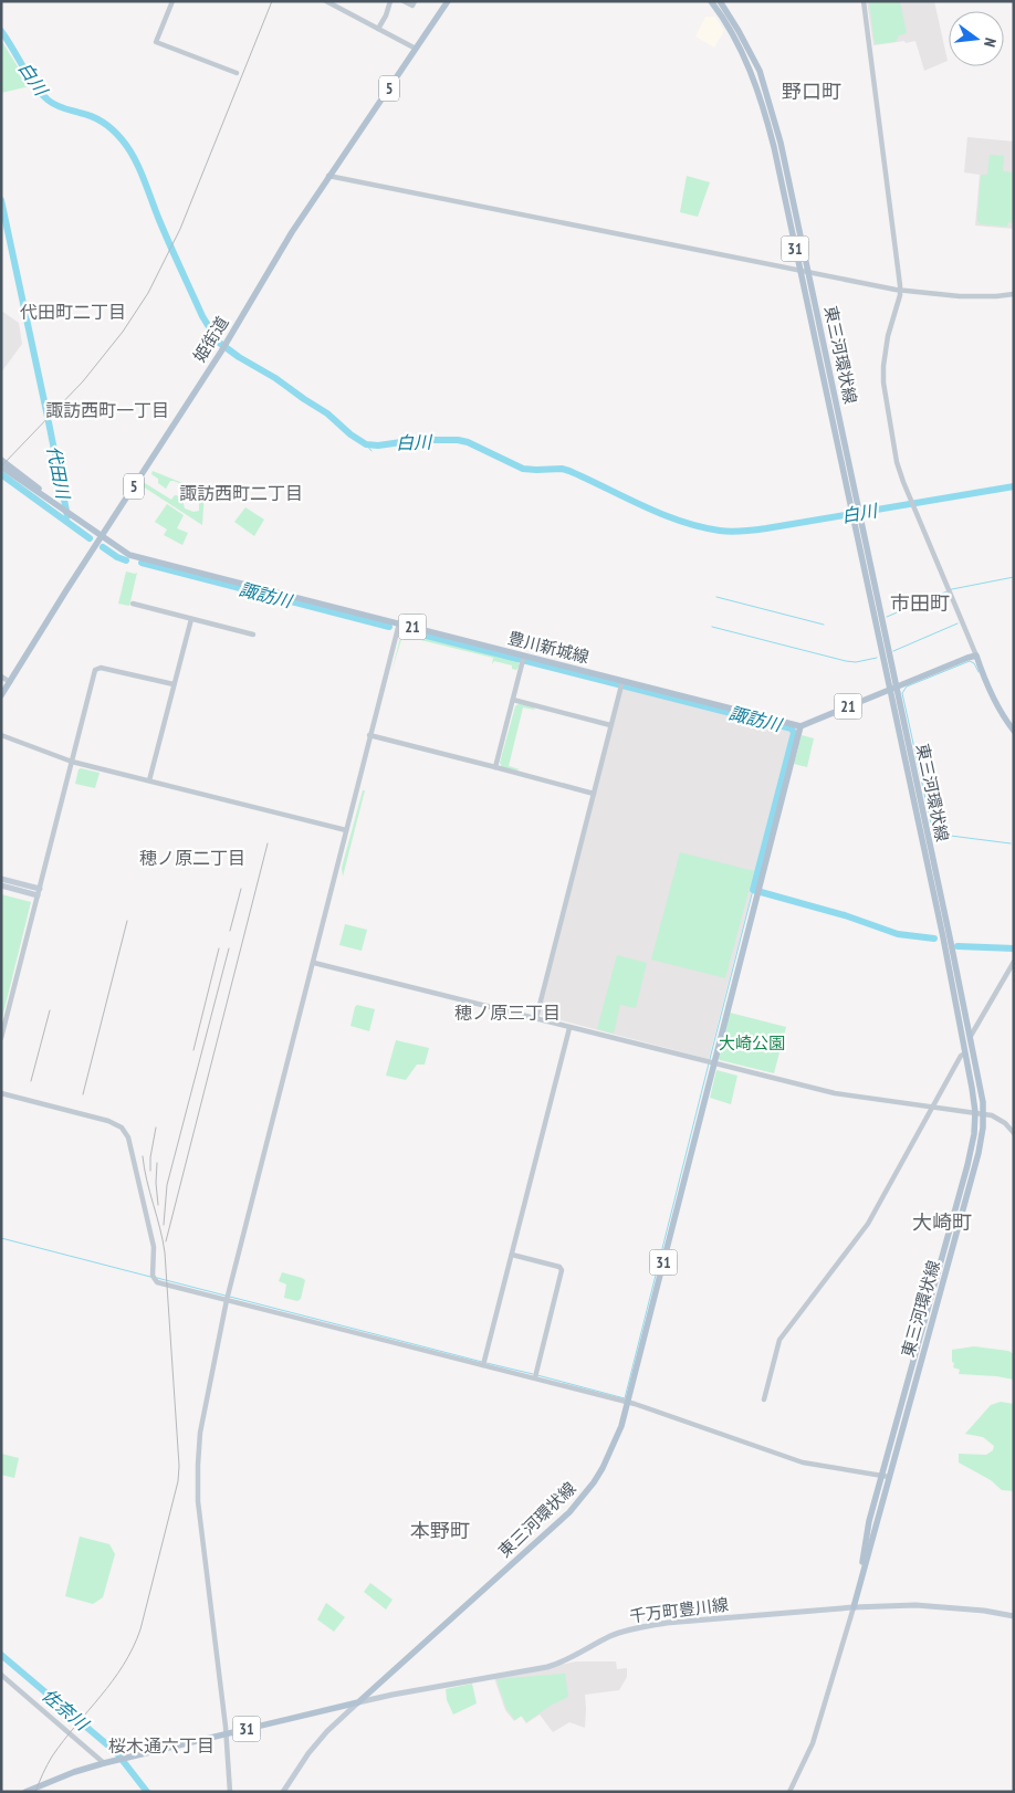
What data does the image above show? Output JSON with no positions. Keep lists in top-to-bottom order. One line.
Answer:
{"streets":{"main road":["5","31","姫街道","東三河環状線","21","豊川新城線","千万町豊川線"]},"crossings":[["31","東三河環状線"],["31","千万町豊川線"],["姫街道","豊川新城線"],["東三河環状線","21"],["東三河環状線","豊川新城線"],["東三河環状線","千万町豊川線"],["21","豊川新城線"]],"districts":["野口町","代田町二丁目","諏訪西町一丁目","諏訪西町二丁目","市田町","穂ノ原二丁目","穂ノ原三丁目","大崎町","本野町","桜木通六丁目"],"water":["白川","代田川","諏訪川","佐奈川"],"parks":["大崎公園"],"north":"right"}
